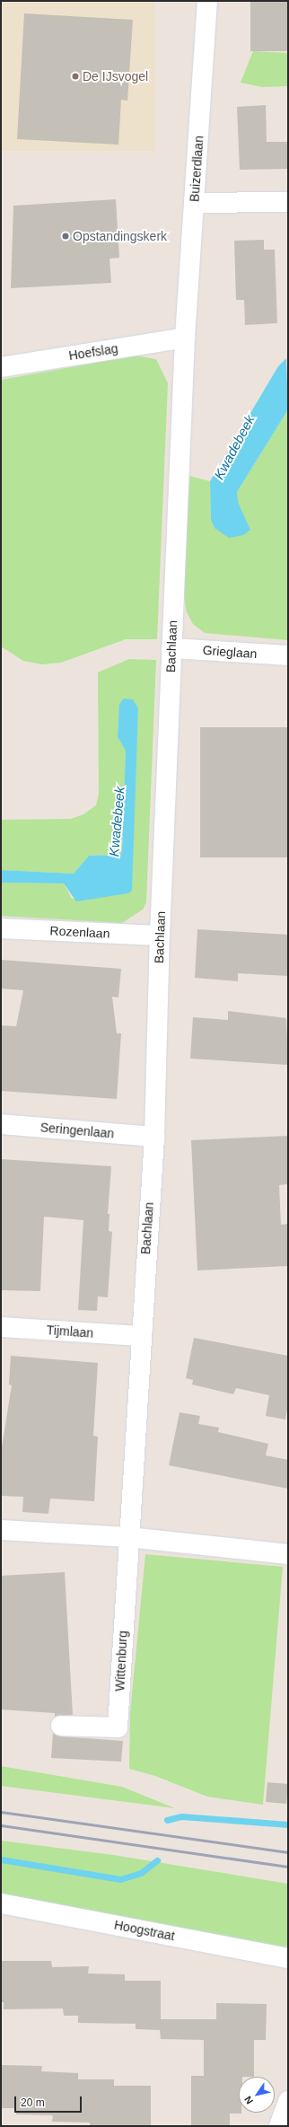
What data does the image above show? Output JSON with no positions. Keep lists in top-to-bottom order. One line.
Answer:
{"streets":{"street":["Buizerdlaan","Hoefslag","Bachlaan","Grieglaan","Rozenlaan","Seringenlaan","Tijmlaan","Wittenburg","Hoogstraat"]},"crossings":[["Buizerdlaan","Hoefslag"],["Buizerdlaan","Bachlaan"],["Hoefslag","Bachlaan"],["Bachlaan","Grieglaan"],["Bachlaan","Rozenlaan"],["Bachlaan","Seringenlaan"],["Bachlaan","Tijmlaan"],["Bachlaan","Wittenburg"]],"water":["Kwadebeek"],"places":["De IJsvogel","Opstandingskerk"],"scale_bar":"20 m","north":"bottom left"}
